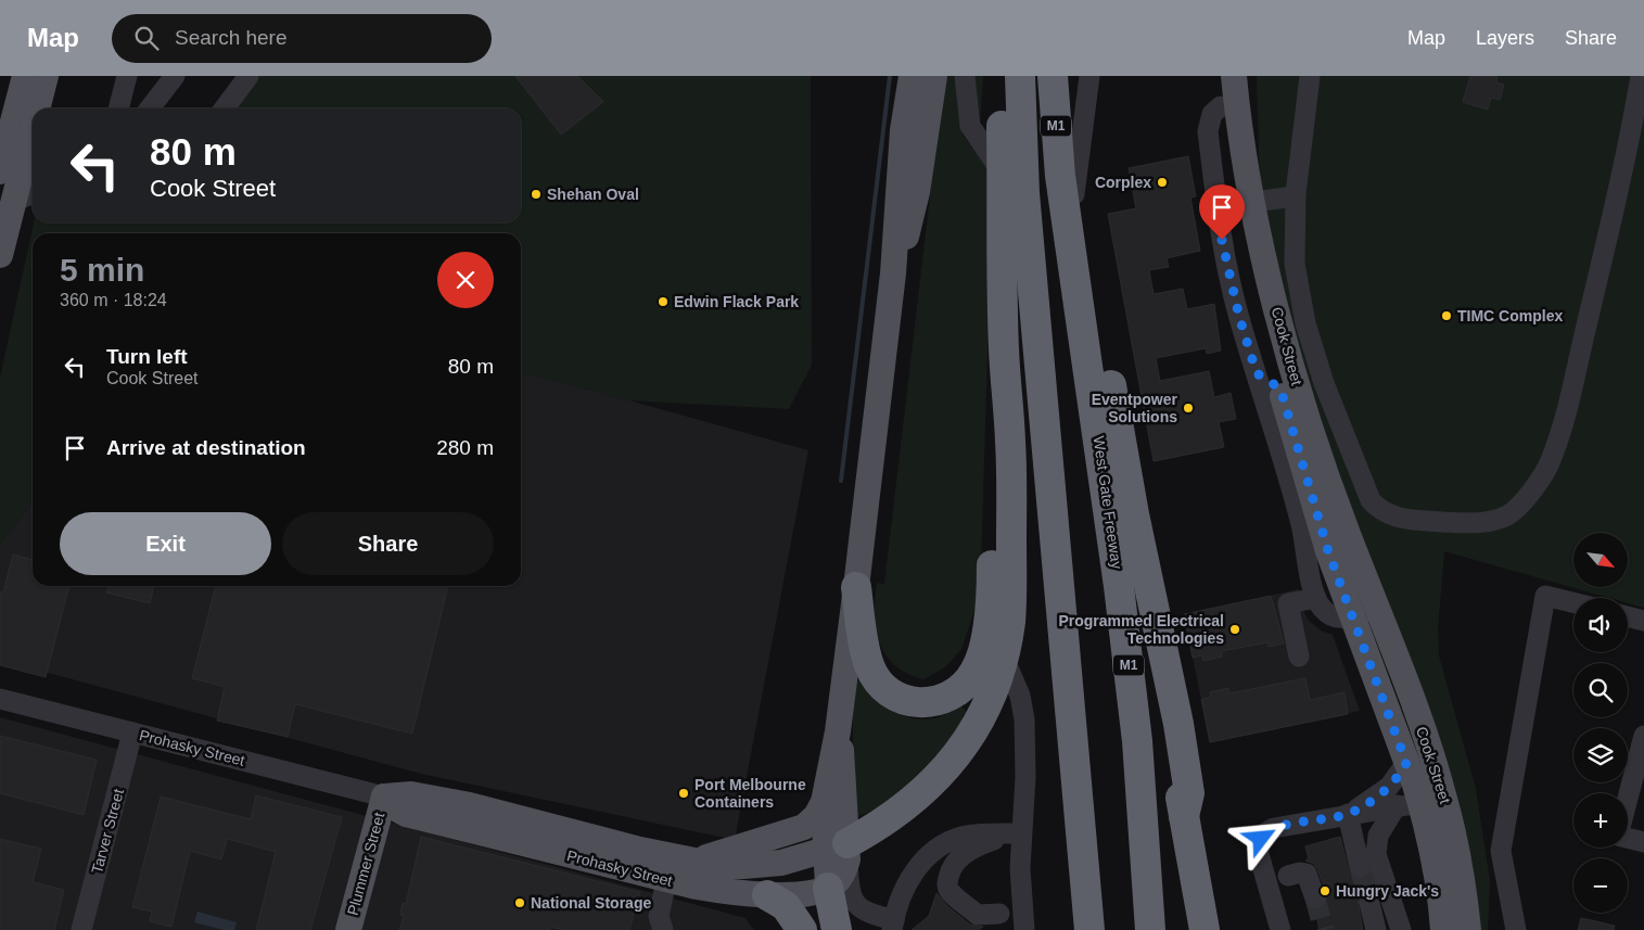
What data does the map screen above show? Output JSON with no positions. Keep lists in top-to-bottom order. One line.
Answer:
{"streets":{"highway":["M1","West Gate Freeway"],"main road":["Cook Street","Prohasky Street","Plummer Street"],"street":["Tarver Street"]},"crossings":[["Prohasky Street","Tarver Street"],["Prohasky Street","Plummer Street"]],"places":["Corplex","Shehan Oval","Edwin Flack Park","TIMC Complex","Eventpower Solutions","Programmed Electrical Technologies","Port Melbourne Containers","Hungry Jack's","National Storage"],"north":"bottom right","page":{"header":"Map","search":"Search here","nav":["Map","Layers","Share"],"turn":["80 m","Cook Street"],"heading":["5 min","360 m · 18:24"],"list":[{"name":"Turn left","note":"Cook Street","value":"80 m"},{"name":"Arrive at destination","value":"280 m"}],"buttons":["Exit","Share"],"map_buttons":["+","−"]}}
